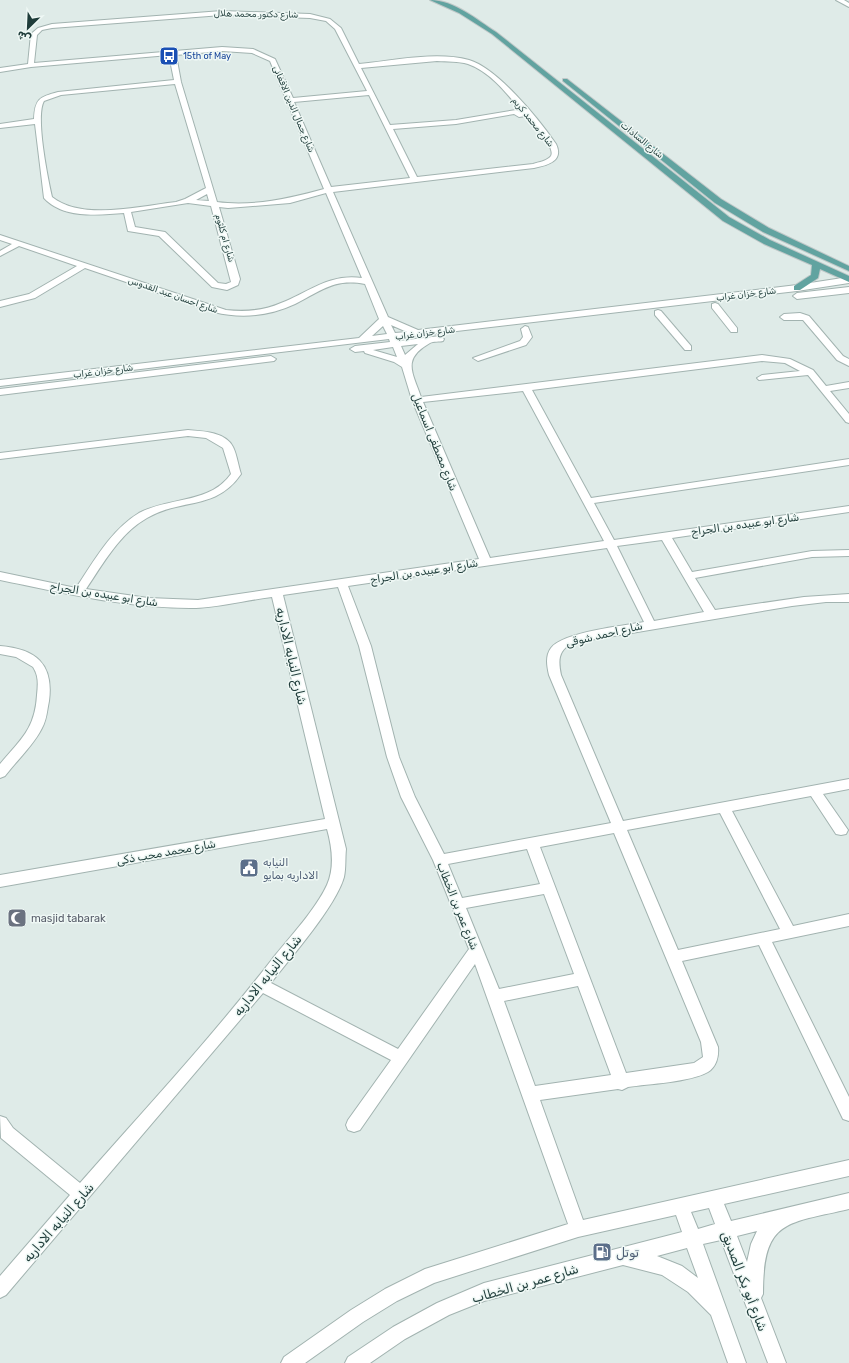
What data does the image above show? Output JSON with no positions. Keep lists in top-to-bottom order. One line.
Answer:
{"streets":{"main road":["شارع السادات"],"street":["شارع دكتور محمد هلال","شارع جمال الدين الافغانى","شارع محمد كريم","شارع ام كلثوم","شارع خزان غراب","شارع احسان عبد القدوس","شارع مصطفى اسماعيل","شارع ابو عبيده بن الجراح","شارع احمد شوقى","شارع النيابه الاداريه","شارع محمد محب ذكى","شارع عمر بن الخطاب","شارع أبو بكر الصديق"]},"crossings":[["شارع دكتور محمد هلال","شارع جمال الدين الافغانى"],["شارع دكتور محمد هلال","شارع محمد كريم"],["شارع جمال الدين الافغانى","شارع محمد كريم"],["شارع جمال الدين الافغانى","شارع ام كلثوم"],["شارع جمال الدين الافغانى","شارع خزان غراب"],["شارع جمال الدين الافغانى","شارع احسان عبد القدوس"],["شارع جمال الدين الافغانى","شارع مصطفى اسماعيل"],["شارع محمد كريم","شارع ام كلثوم"],["شارع السادات","شارع خزان غراب"],["شارع خزان غراب","شارع مصطفى اسماعيل"],["شارع مصطفى اسماعيل","شارع ابو عبيده بن الجراح"],["شارع ابو عبيده بن الجراح","شارع احمد شوقى"],["شارع ابو عبيده بن الجراح","شارع النيابه الاداريه"],["شارع ابو عبيده بن الجراح","شارع عمر بن الخطاب"],["شارع احمد شوقى","شارع عمر بن الخطاب"],["شارع النيابه الاداريه","شارع محمد محب ذكى"],["شارع عمر بن الخطاب","شارع أبو بكر الصديق"]],"places":{"bus stop":["15th of May"],"public building":["النيابه الاداريه بمايو"],"mosque":["masjid tabarak"],"fuel station":["توتل"]},"north":"bottom left"}
